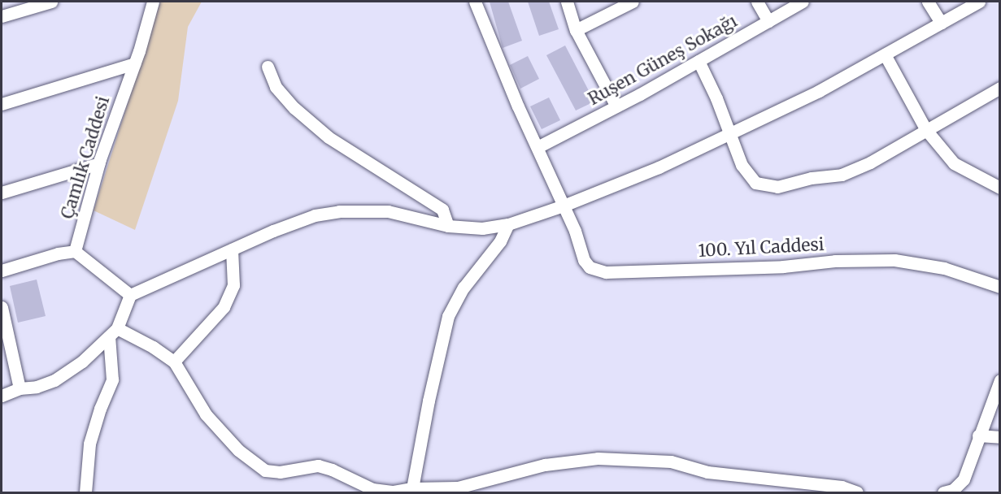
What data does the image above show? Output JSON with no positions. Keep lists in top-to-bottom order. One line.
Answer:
{"streets":{"street":["Ruşen Güneş Sokağı","Çamlık Caddesi","100. Yıl Caddesi"]},"crossings":[["Ruşen Güneş Sokağı","100. Yıl Caddesi"]]}
